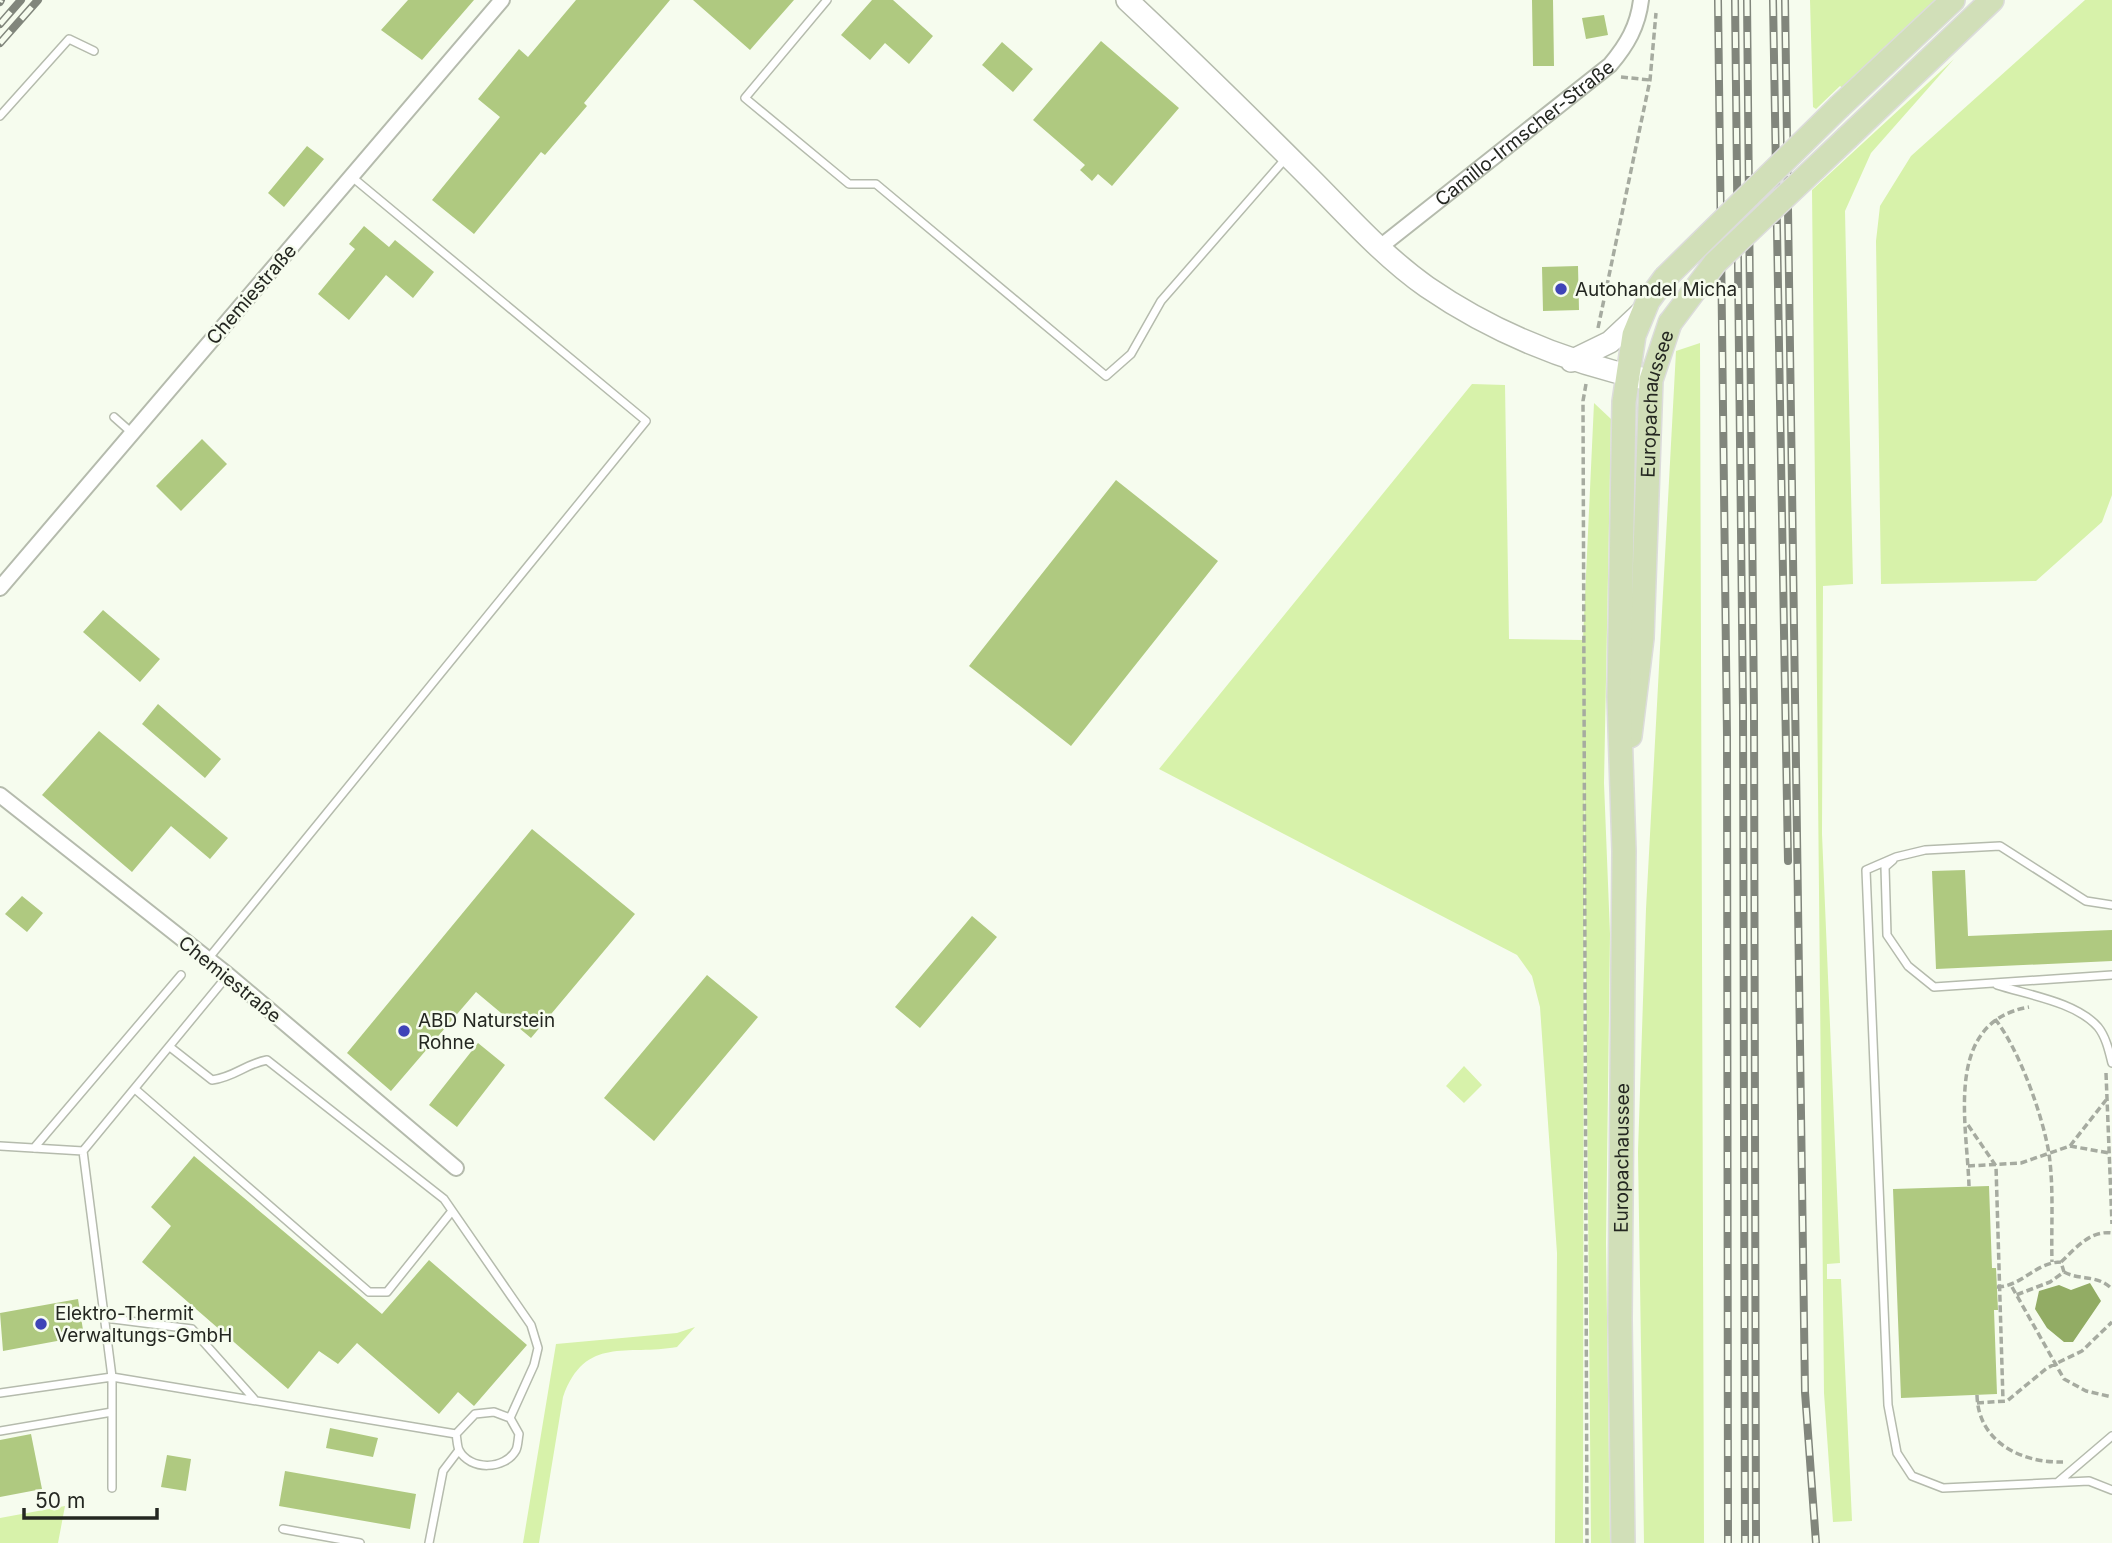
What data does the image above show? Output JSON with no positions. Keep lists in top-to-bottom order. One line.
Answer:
{"streets":{"main road":["Europachaussee"],"street":["Camillo-Irmscher-Straße","Chemiestraße"]},"places":["Autohandel Micha","ABD Naturstein Rohne","Elektro-Thermit Verwaltungs-GmbH"],"scale_bar":"50 m"}
